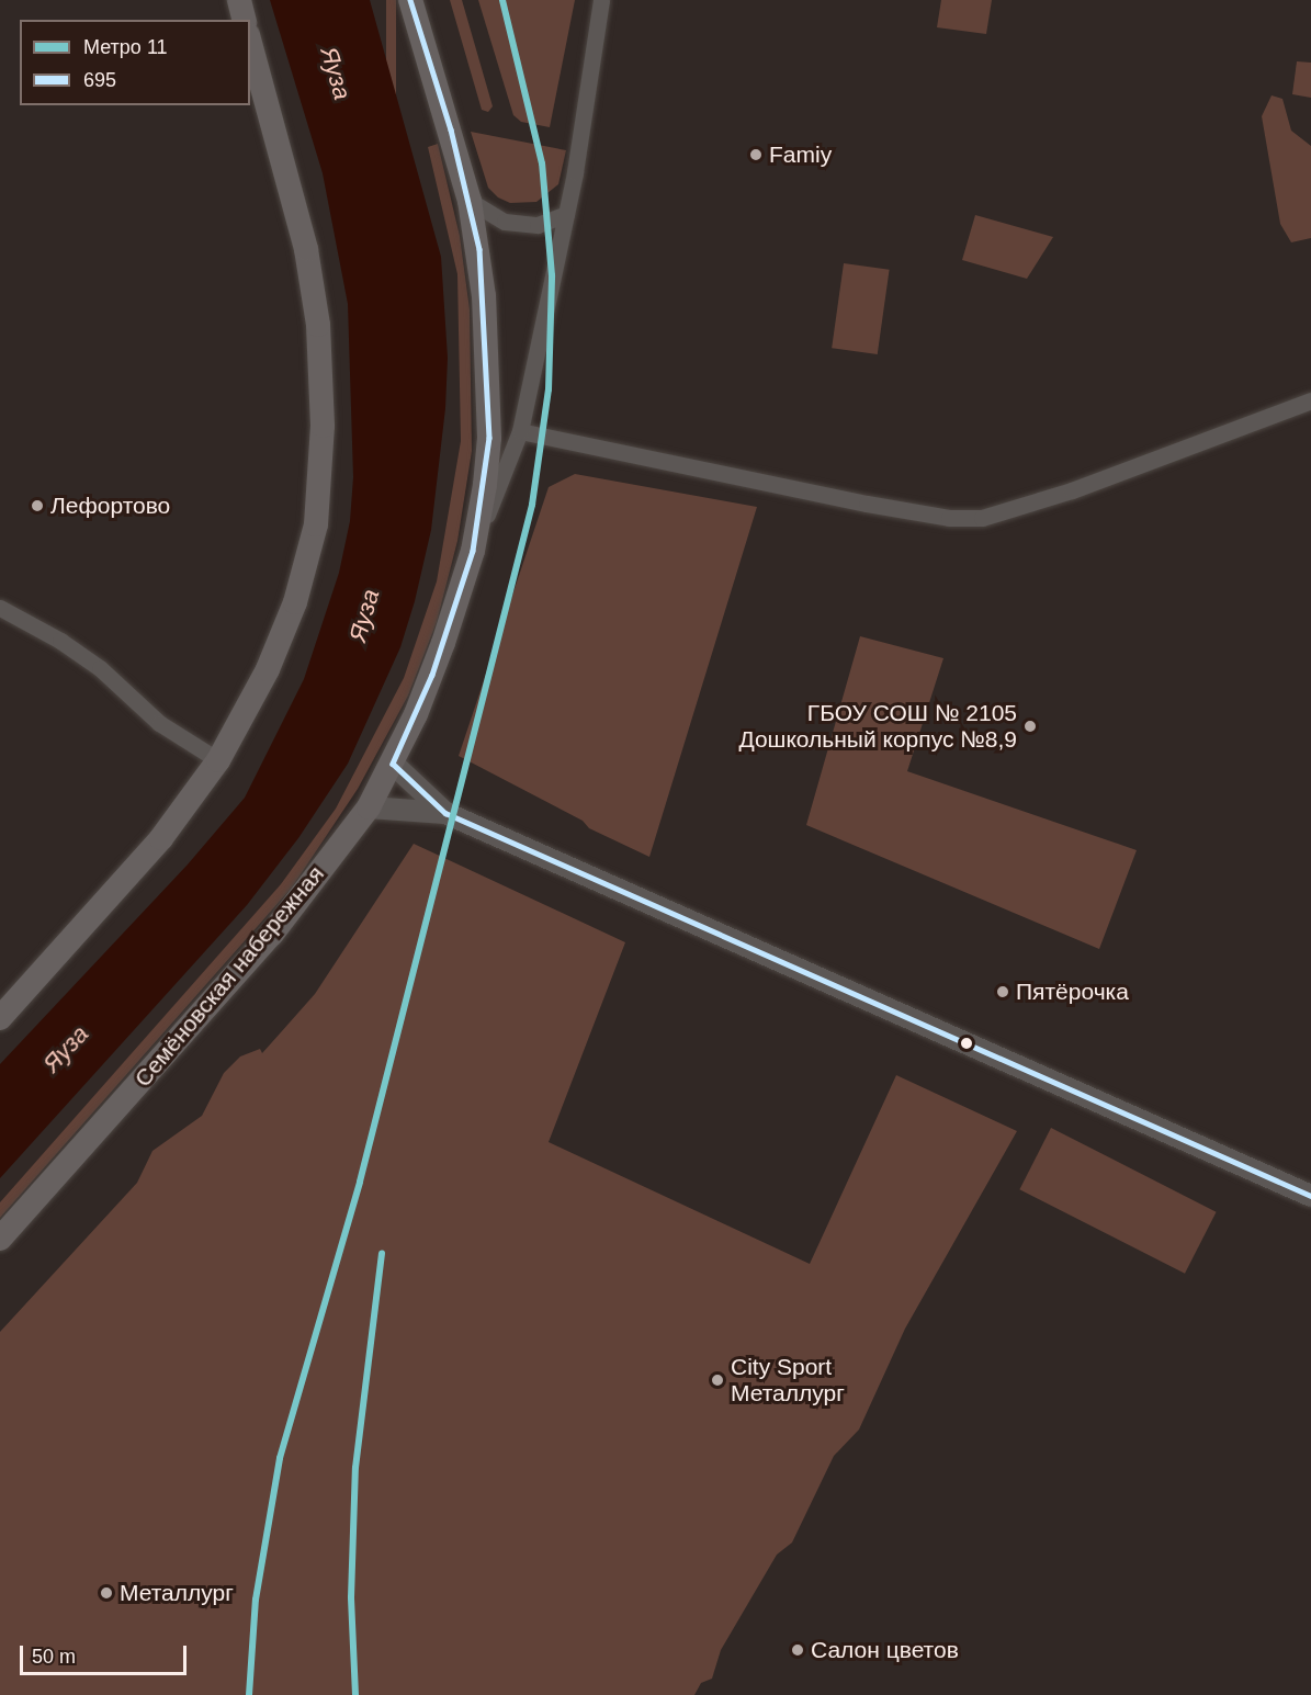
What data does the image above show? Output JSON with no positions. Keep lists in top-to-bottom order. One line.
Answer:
{"streets":{"main road":["Семёновская набережная"]},"water":["Яуза"],"places":["Famiy","Лефортово","ГБОУ СОШ № 2105 Дошкольный корпус №8,9","Пятёрочка","City Sport Металлург","Металлург","Салон цветов"],"lines":["metro line 11","transit line 695"],"legend":["Метро 11","695"],"scale_bar":"50 m"}
